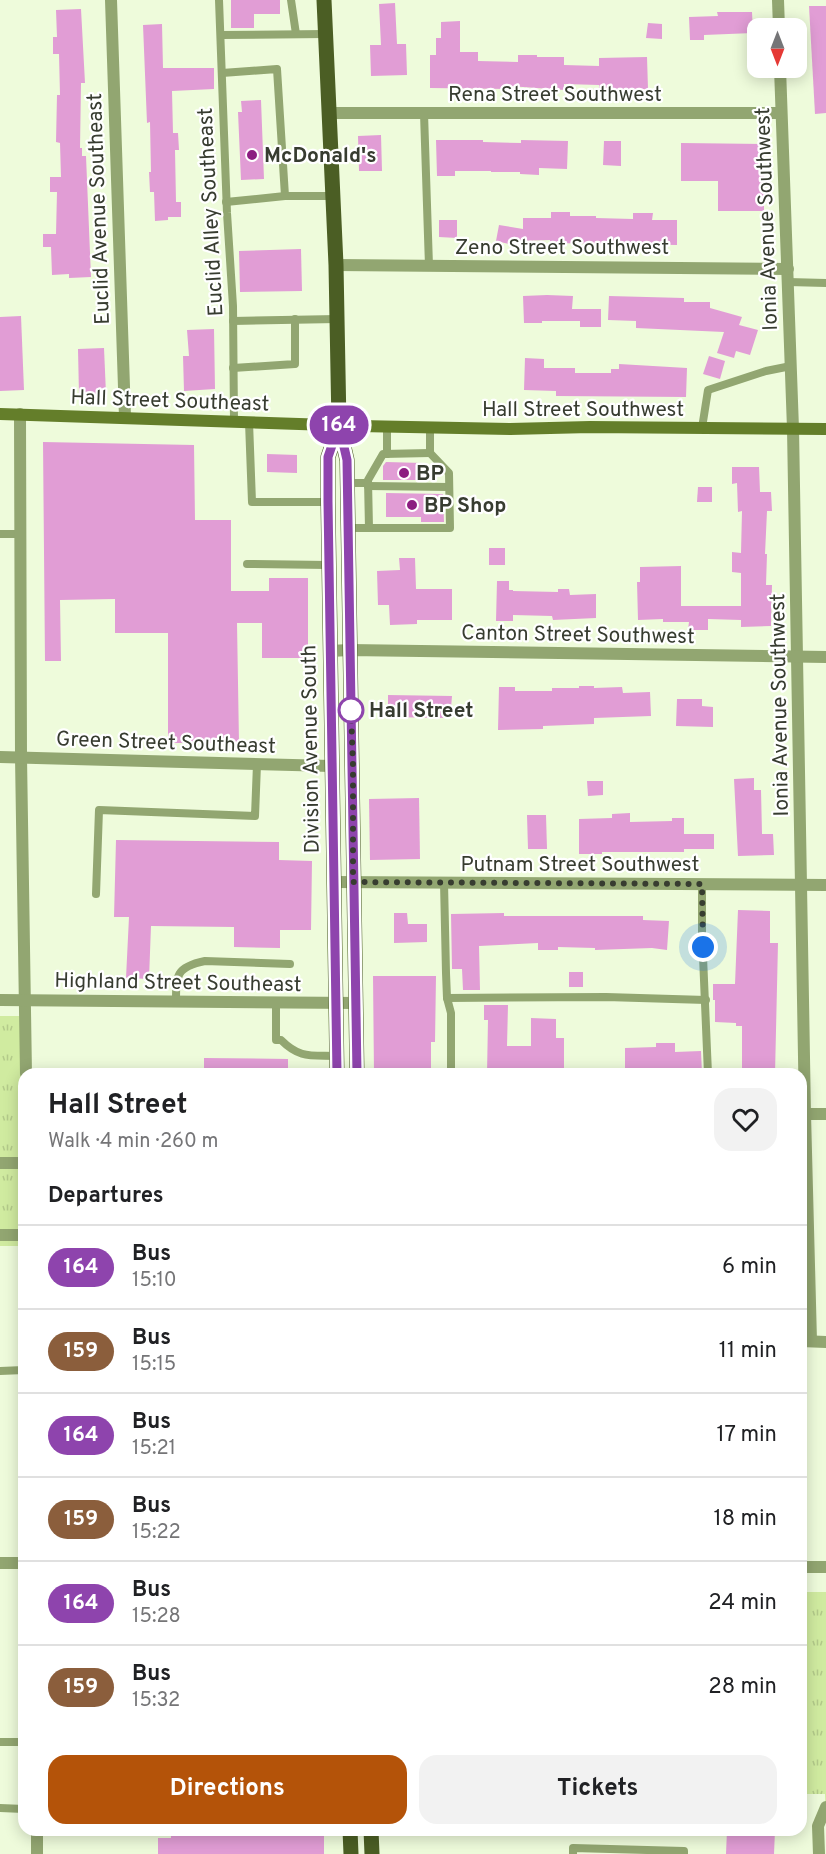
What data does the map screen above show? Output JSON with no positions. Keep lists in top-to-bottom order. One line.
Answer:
{"streets":{"main road":["Hall Street Southeast","Hall Street Southwest","Division Avenue South"],"street":["Rena Street Southwest","Euclid Avenue Southeast","Ionia Avenue Southwest","Zeno Street Southwest","Canton Street Southwest","Green Street Southeast","Putnam Street Southwest","Highland Street Southeast"],"lane":["Euclid Alley Southeast"]},"crossings":[["Rena Street Southwest","Ionia Avenue Southwest"],["Rena Street Southwest","Division Avenue South"],["Euclid Avenue Southeast","Hall Street Southeast"],["Euclid Alley Southeast","Hall Street Southeast"],["Ionia Avenue Southwest","Zeno Street Southwest"],["Ionia Avenue Southwest","Hall Street Southwest"],["Ionia Avenue Southwest","Canton Street Southwest"],["Ionia Avenue Southwest","Putnam Street Southwest"],["Zeno Street Southwest","Division Avenue South"],["Hall Street Southeast","Hall Street Southwest"],["Hall Street Southeast","Division Avenue South"],["Hall Street Southwest","Division Avenue South"],["Canton Street Southwest","Division Avenue South"],["Green Street Southeast","Division Avenue South"],["Division Avenue South","Putnam Street Southwest"],["Division Avenue South","Highland Street Southeast"]],"places":["McDonald's","BP","BP Shop","Hall Street"],"lines":["bus line 164"],"north":"bottom","page":{"on_map":"164","heading":[["Hall Street","Walk · 4 min · 260 m"],"Departures"],"list":[{"mark":"164","name":"Bus","note":"15:10","value":"6 min"},{"mark":"159","name":"Bus","note":"15:15","value":"11 min"},{"mark":"164","name":"Bus","note":"15:21","value":"17 min"},{"mark":"159","name":"Bus","note":"15:22","value":"18 min"},{"mark":"164","name":"Bus","note":"15:28","value":"24 min"},{"mark":"159","name":"Bus","note":"15:32","value":"28 min"}],"buttons":["Directions","Tickets"]}}
